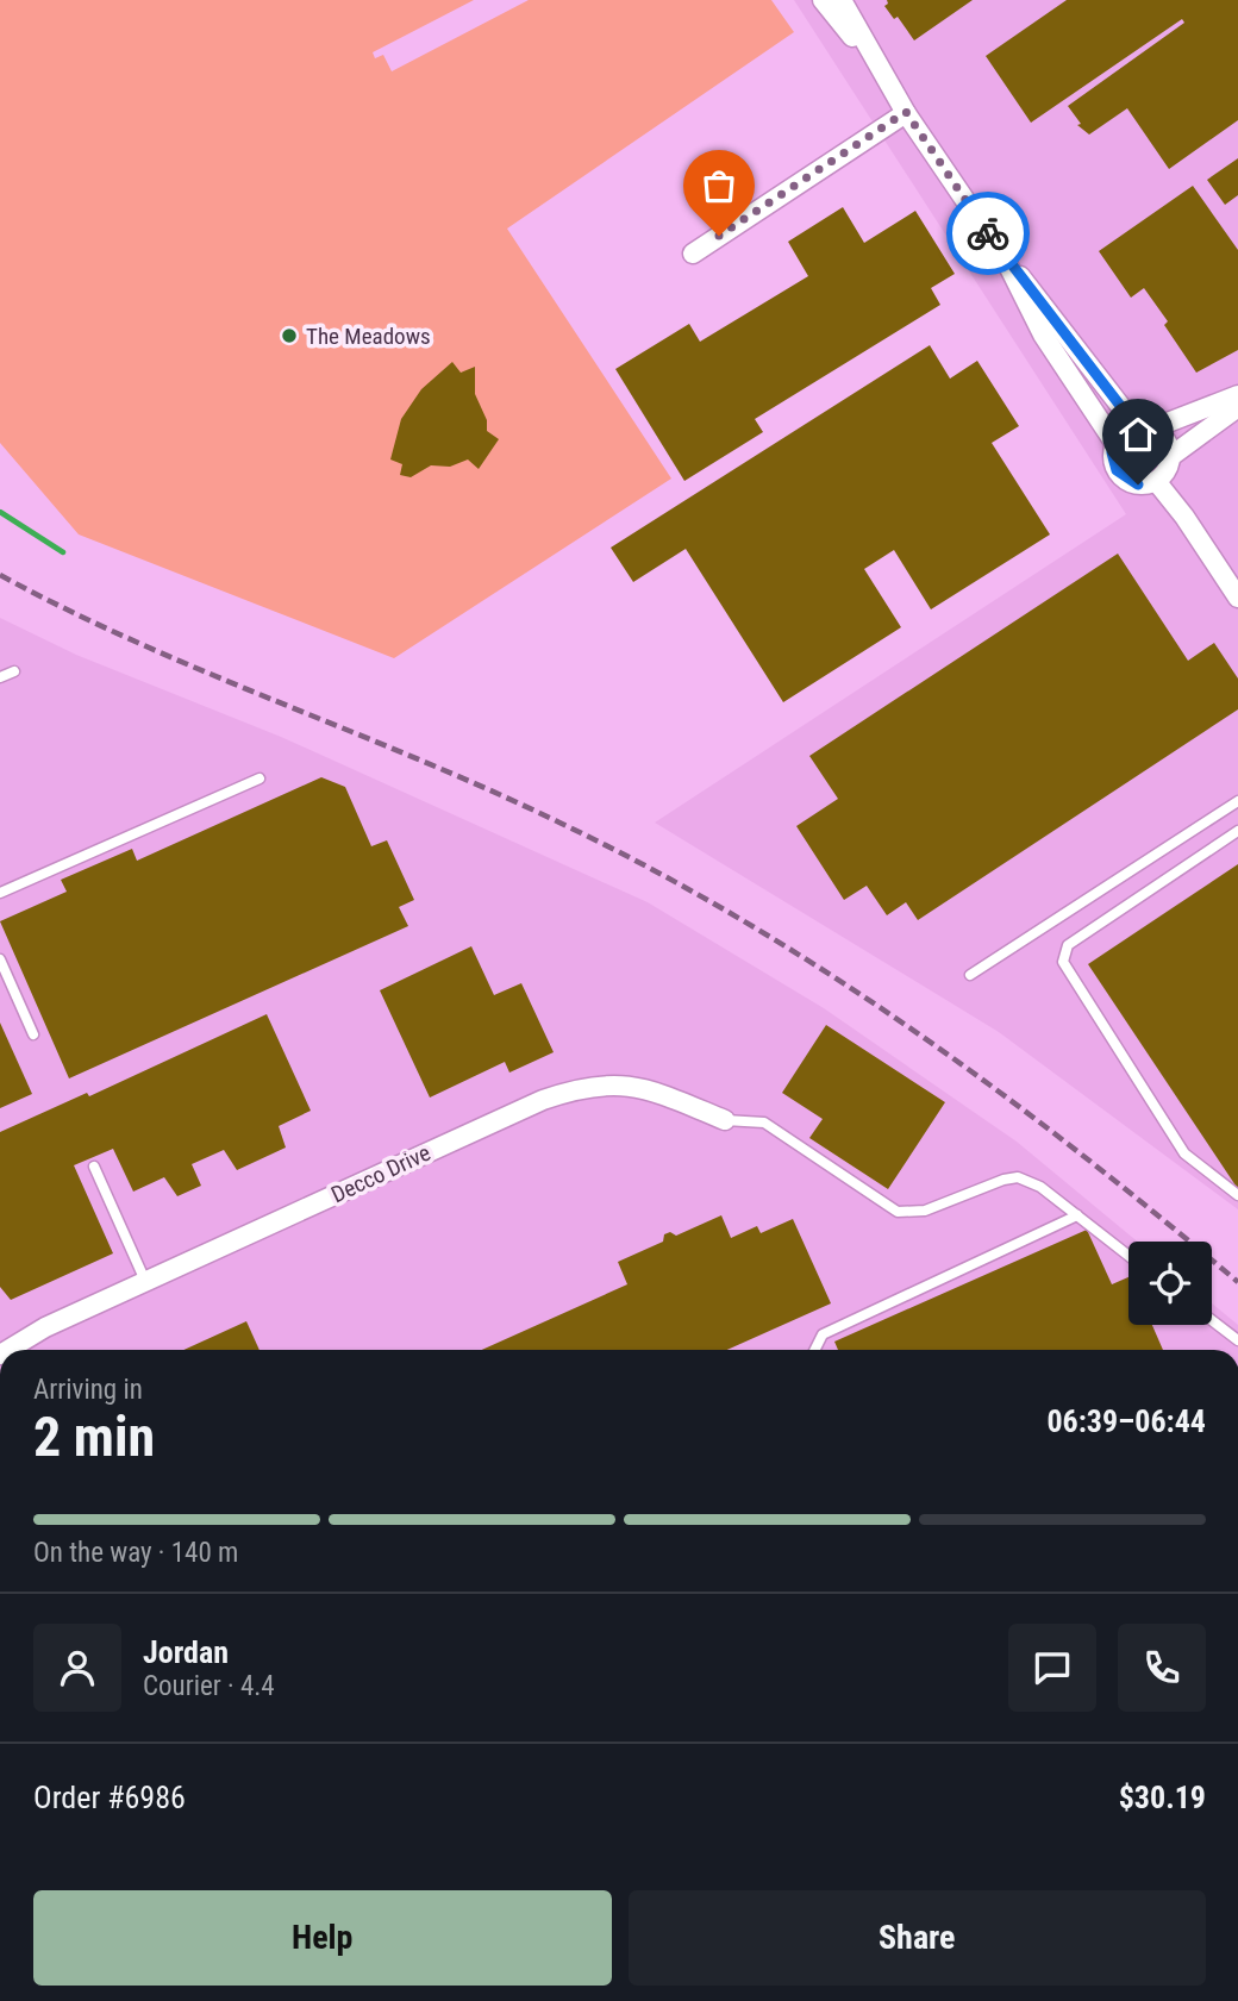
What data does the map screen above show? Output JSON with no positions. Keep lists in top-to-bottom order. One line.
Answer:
{"streets":{"street":["Decco Drive"]},"places":["The Meadows"],"page":{"heading":["2 min","Arriving in","06:39–06:44"],"panel":["Jordan","Courier · 4.4","Order #6986","$30.19"],"bar":"On the way · 140 m","buttons":["Help","Share"]}}
